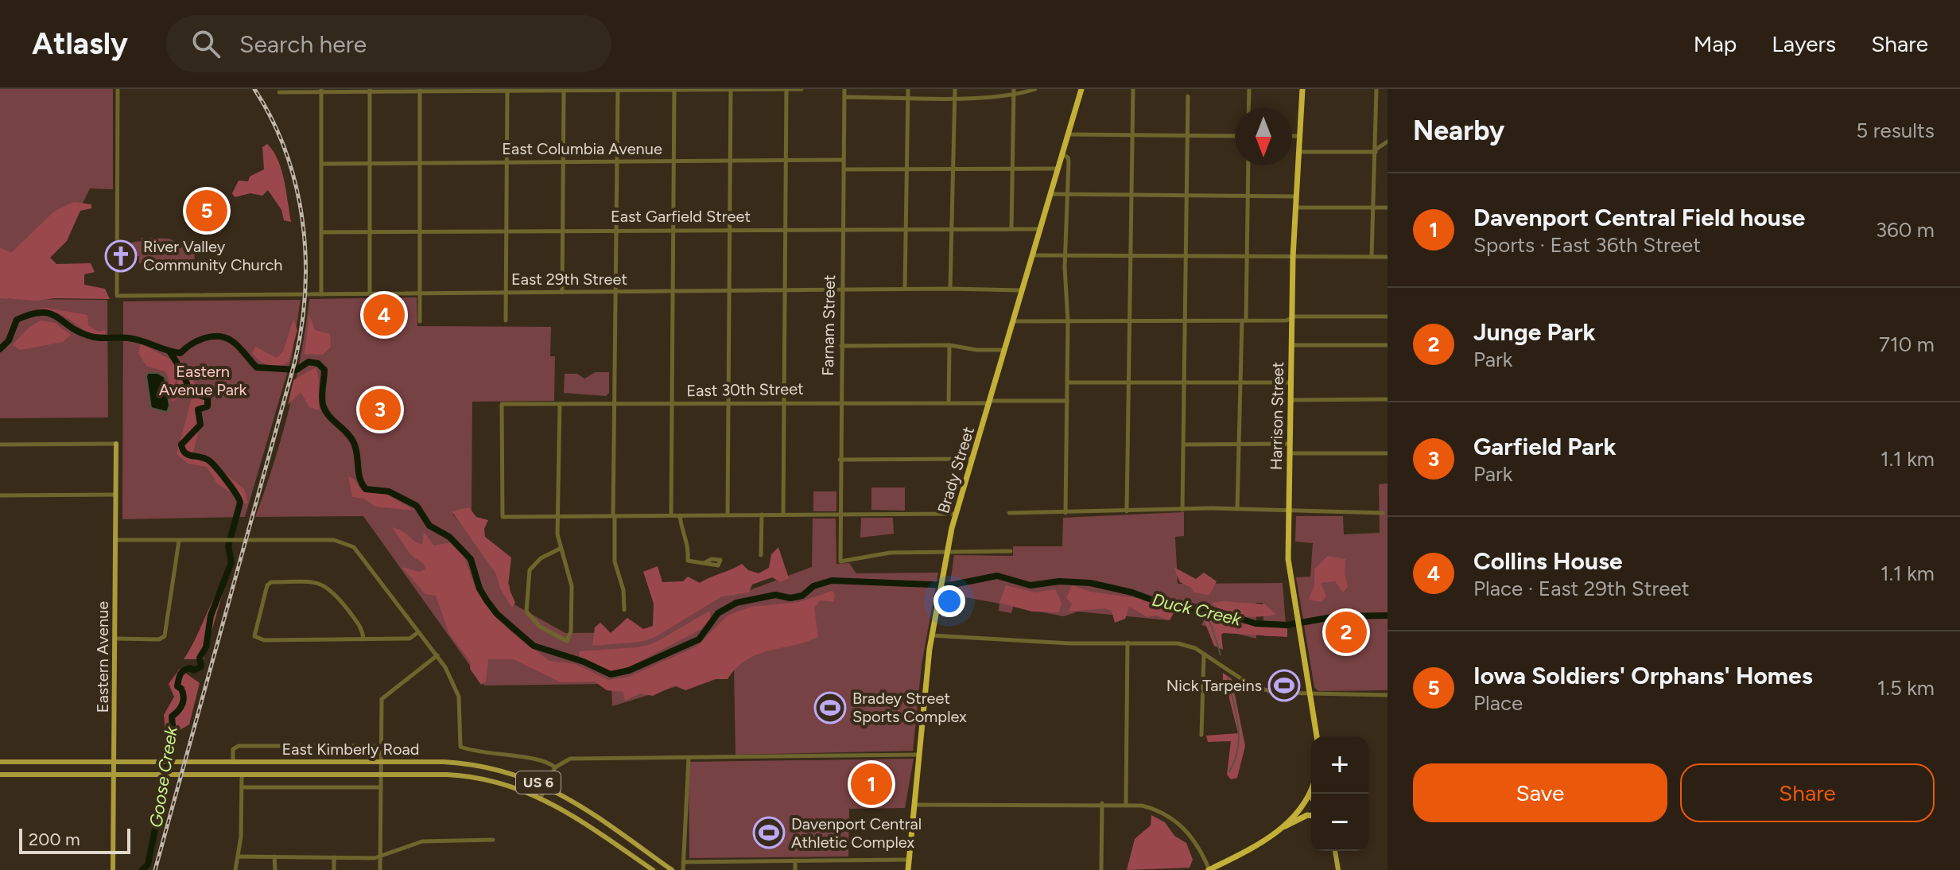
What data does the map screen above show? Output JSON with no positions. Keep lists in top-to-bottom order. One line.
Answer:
{"streets":{"highway":["Harrison Street","Brady Street"],"main road":["Eastern Avenue","East Kimberly Road","US 6"],"street":["East Columbia Avenue","East Garfield Street","East 29th Street","Farnam Street","East 30th Street"]},"crossings":[["East Columbia Avenue","Farnam Street"],["East Garfield Street","Farnam Street"],["East Garfield Street","Brady Street"],["East 29th Street","Farnam Street"],["East 29th Street","Brady Street"],["Farnam Street","East 30th Street"],["Farnam Street","Brady Street"],["East 30th Street","Brady Street"],["Eastern Avenue","East Kimberly Road"]],"water":["Duck Creek","Goose Creek"],"parks":["Eastern Avenue Park"],"places":{"church":["River Valley Community Church"],"sports":["Nick Tarpeins","Bradey Street Sports Complex","Davenport Central Athletic Complex"]},"scale_bar":"200 m","north":"bottom","page":{"header":"Atlasly","search":"Search here","nav":["Map","Layers","Share"],"heading":["Nearby","5 results"],"list":[{"mark":"1","name":"Davenport Central Field house","note":"Sports · East 36th Street","value":"360 m"},{"mark":"2","name":"Junge Park","note":"Park","value":"710 m"},{"mark":"3","name":"Garfield Park","note":"Park","value":"1.1 km"},{"mark":"4","name":"Collins House","note":"Place · East 29th Street","value":"1.1 km"},{"mark":"5","name":"Iowa Soldiers' Orphans' Homes","note":"Place","value":"1.5 km"}],"pins":["5","4","3","2","1"],"map_buttons":["+","−"],"buttons":["Save","Share"],"scale":"200 m"}}
